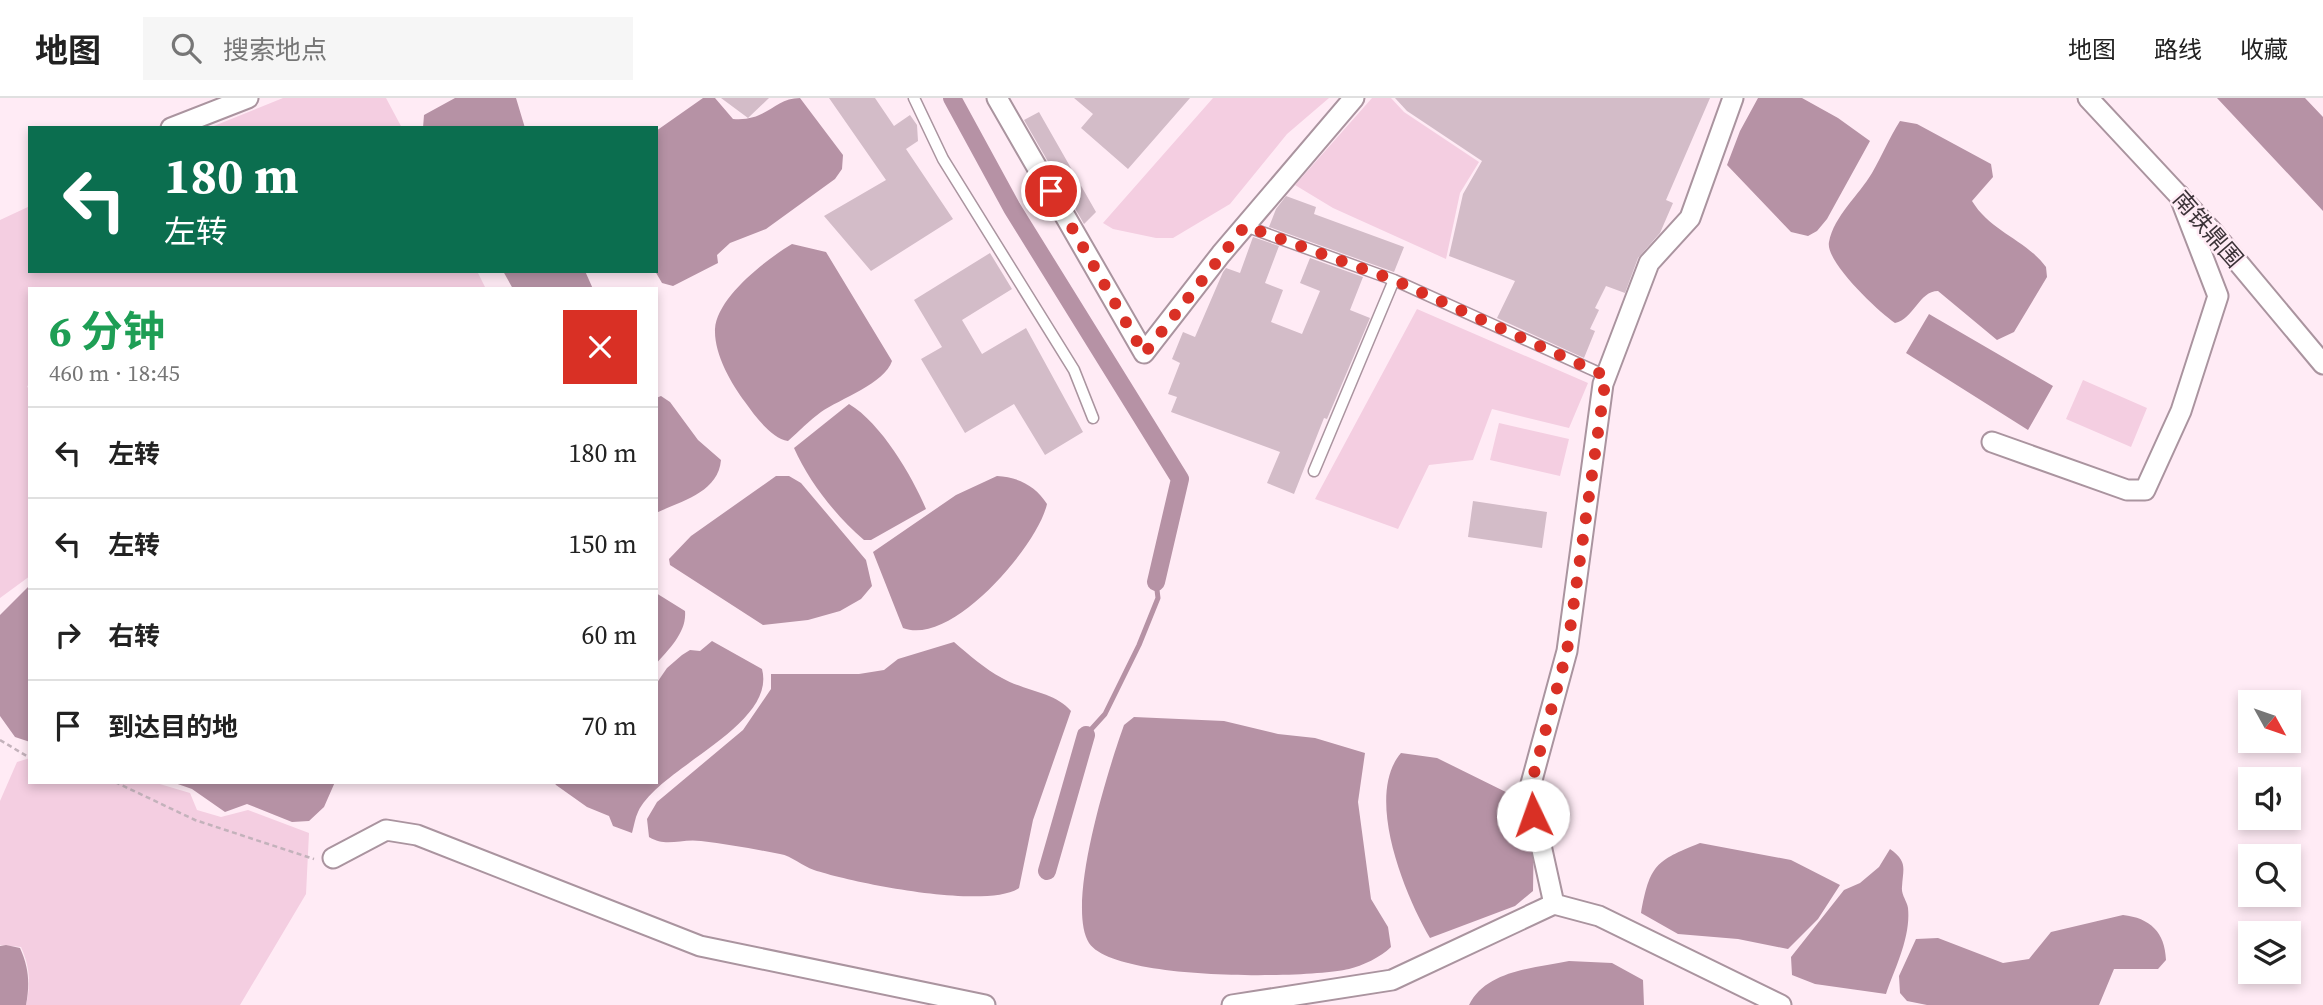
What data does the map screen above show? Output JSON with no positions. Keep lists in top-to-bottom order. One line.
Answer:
{"streets":{"street":["南铁鼎围"]},"north":"bottom right","page":{"header":"地图","search":"搜索地点","nav":["地图","路线","收藏"],"turn":["180 m","左转"],"heading":["6 分钟","460 m · 18:45"],"list":[{"name":"左转","value":"180 m"},{"name":"左转","value":"150 m"},{"name":"右转","value":"60 m"},{"name":"到达目的地","value":"70 m"}]}}
